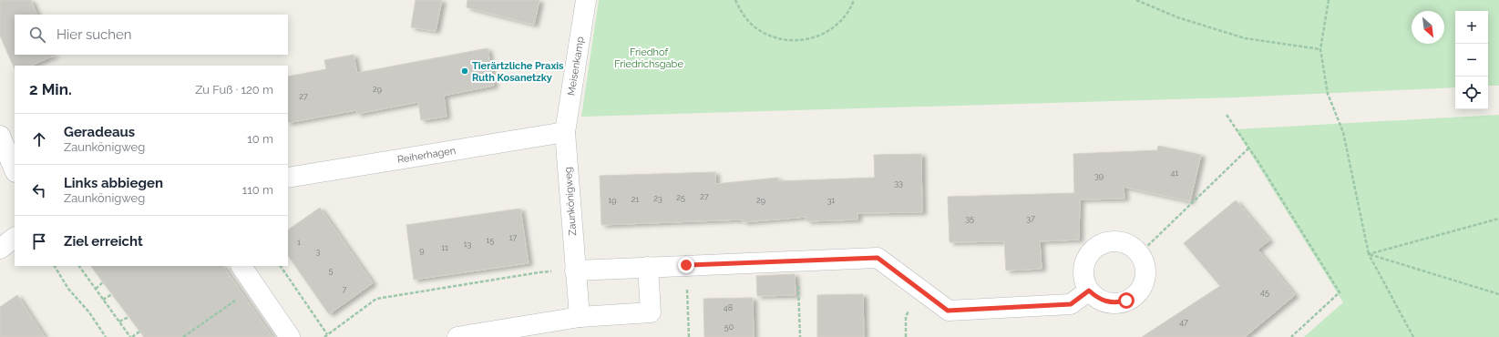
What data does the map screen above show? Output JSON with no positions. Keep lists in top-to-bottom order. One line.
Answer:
{"streets":{"street":["Meisenkamp","Reiherhagen","Zaunkönigweg"]},"crossings":[["Meisenkamp","Reiherhagen"],["Meisenkamp","Zaunkönigweg"],["Reiherhagen","Zaunkönigweg"]],"parks":["Friedhof Friedrichsgabe"],"places":["Tierärtzliche Praxis Ruth Kosanetzky"],"house_numbers":["29","27","41","39","33","27","25","23","21","19","29","31","35","37","17","15","1","13","11","9","3","5","7","45","48","47","50"],"north":"bottom right","page":{"map_buttons":["+","−"],"search":"Hier suchen","heading":["2 Min.","Zu Fuß · 120 m"],"list":[["Geradeaus","Zaunkönigweg","10 m"],["Links abbiegen","Zaunkönigweg","110 m"],"Ziel erreicht"]}}
